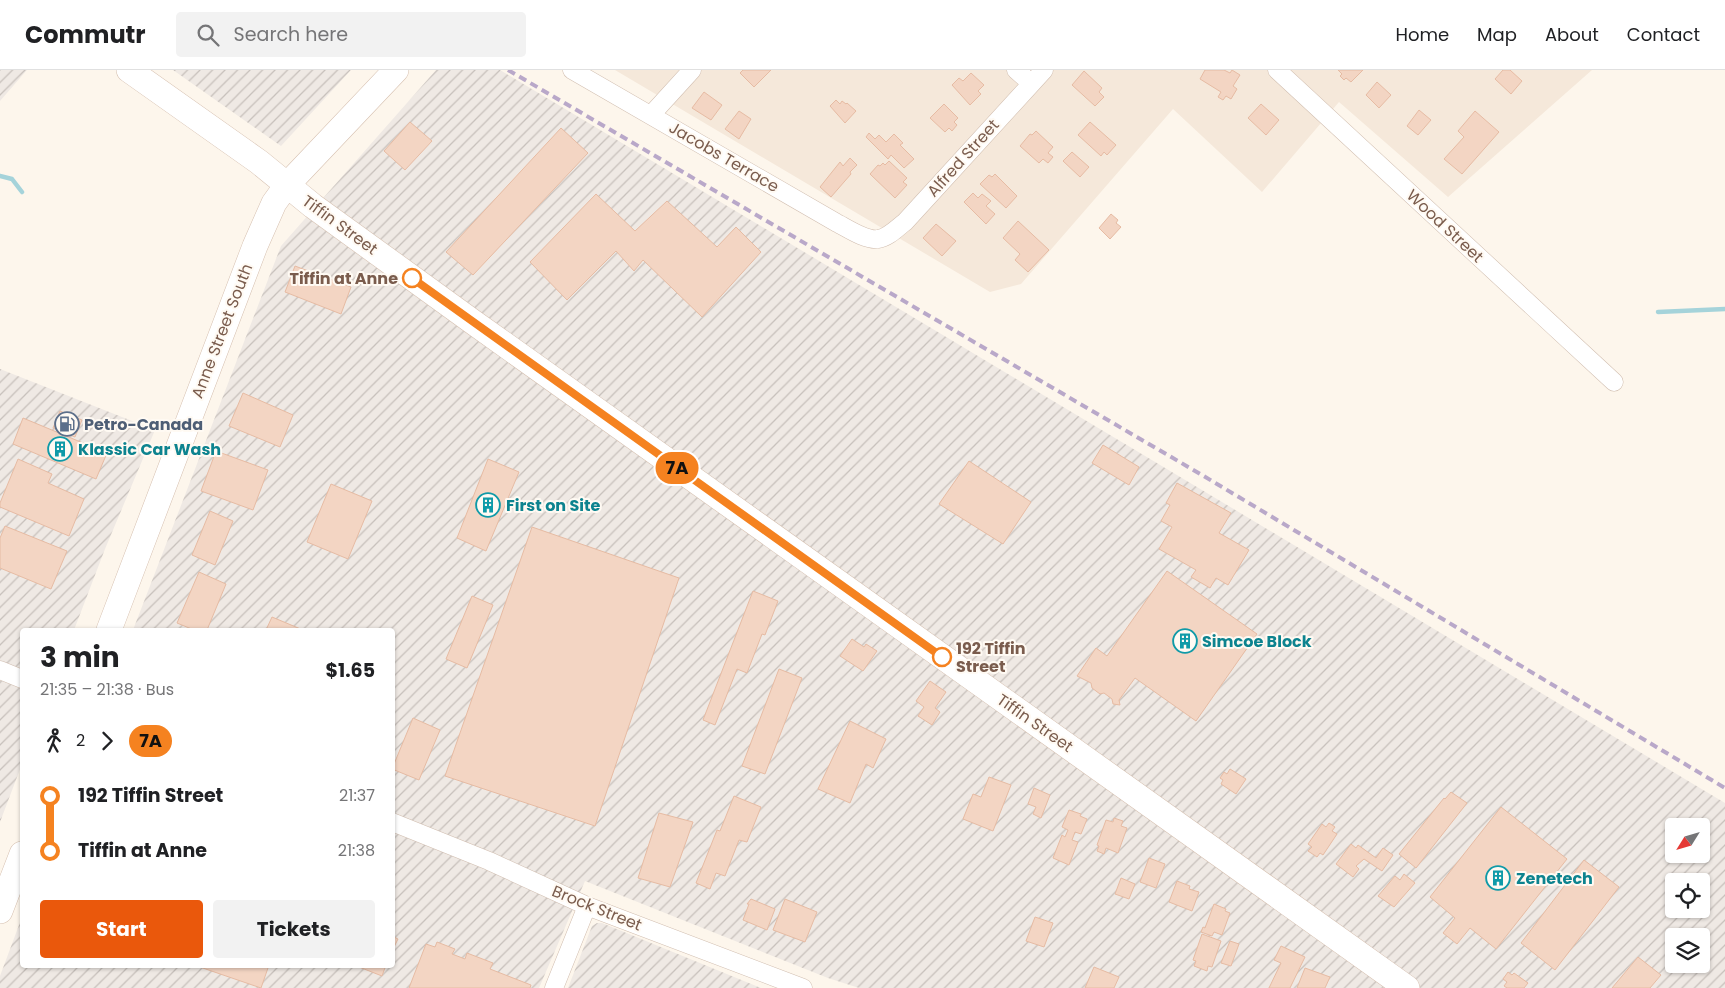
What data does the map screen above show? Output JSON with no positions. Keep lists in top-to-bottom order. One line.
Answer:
{"streets":{"street":["Jacobs Terrace","Alfred Street","Tiffin Street","Wood Street","Anne Street South","Brock Street"]},"crossings":[["Jacobs Terrace","Alfred Street"],["Tiffin Street","Anne Street South"]],"places":{"other":["Tiffin at Anne","192 Tiffin Street"],"fuel station":["Petro-Canada"],"building":["Klassic Car Wash","First on Site","Simcoe Block","Zenetech"]},"lines":["bus line 7A"],"north":"bottom left","page":{"header":"Commutr","search":"Search here","nav":["Home","Map","About","Contact"],"on_map":"7A","heading":["3 min","21:35 – 21:38 · Bus","$1.65"],"legs":["2","7A"],"list":[{"name":"192 Tiffin Street","value":"21:37"},{"name":"Tiffin at Anne","value":"21:38"}],"buttons":["Start","Tickets"]}}
